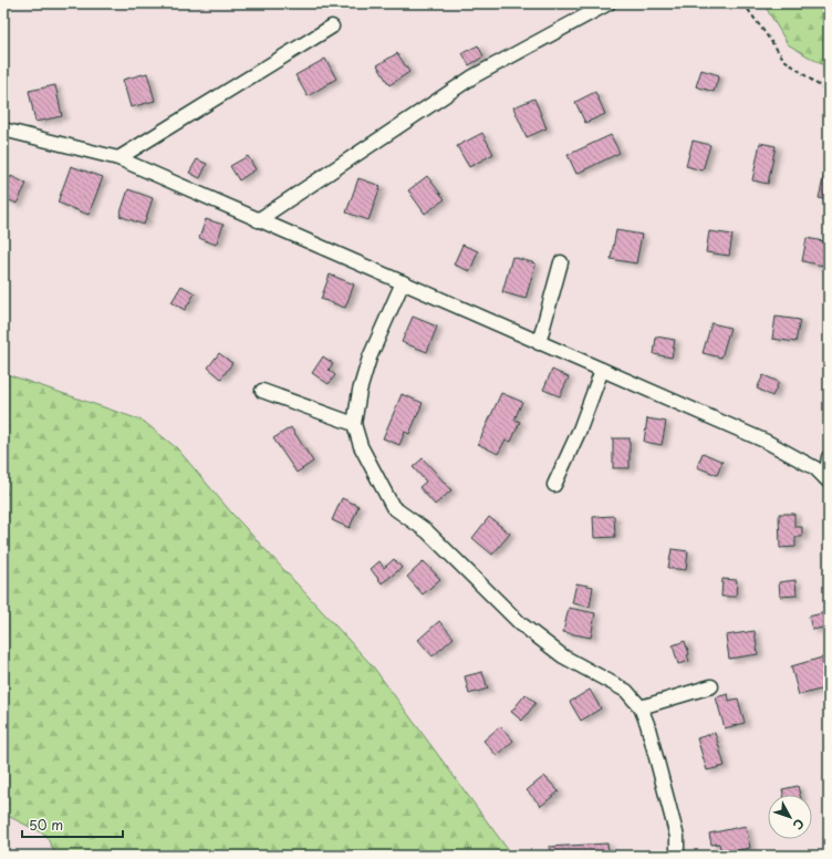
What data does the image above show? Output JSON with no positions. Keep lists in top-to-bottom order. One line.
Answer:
{"scale_bar":"50 m","north":"bottom right"}
